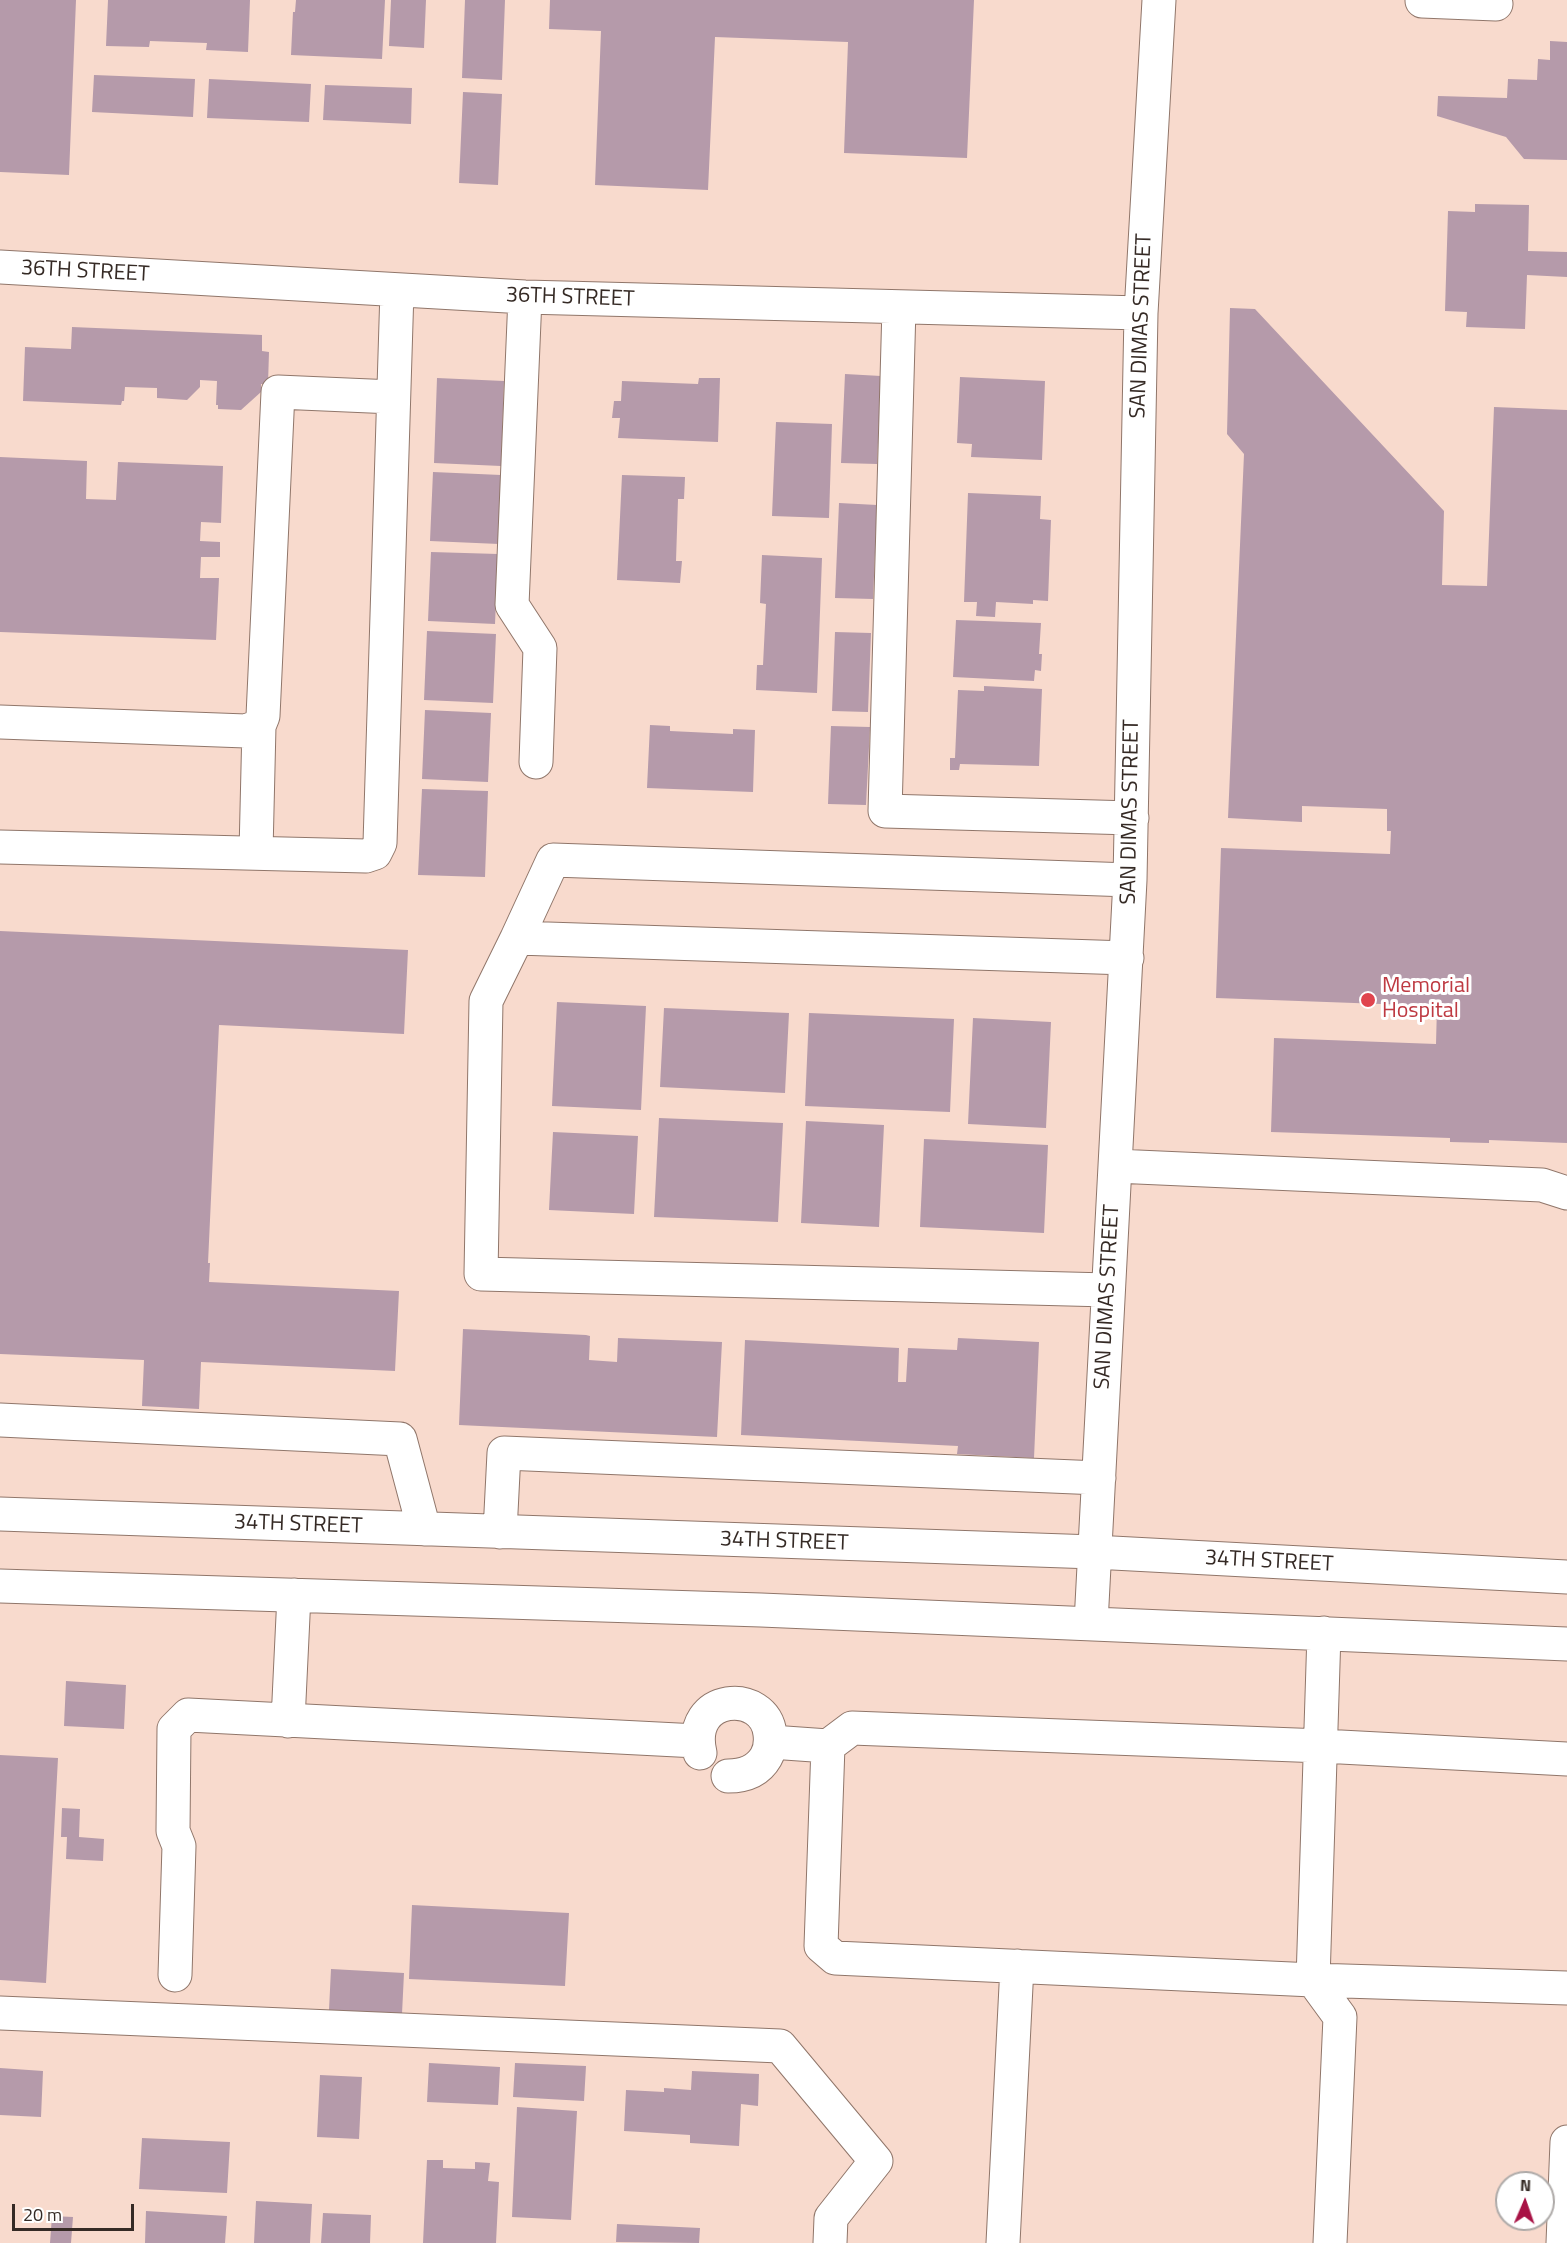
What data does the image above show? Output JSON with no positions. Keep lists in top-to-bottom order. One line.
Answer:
{"streets":{"street":["36TH STREET","SAN DIMAS STREET","34TH STREET"]},"crossings":[["36TH STREET","SAN DIMAS STREET"],["SAN DIMAS STREET","34TH STREET"]],"places":["Memorial Hospital"],"scale_bar":"20 m","north":"top"}
